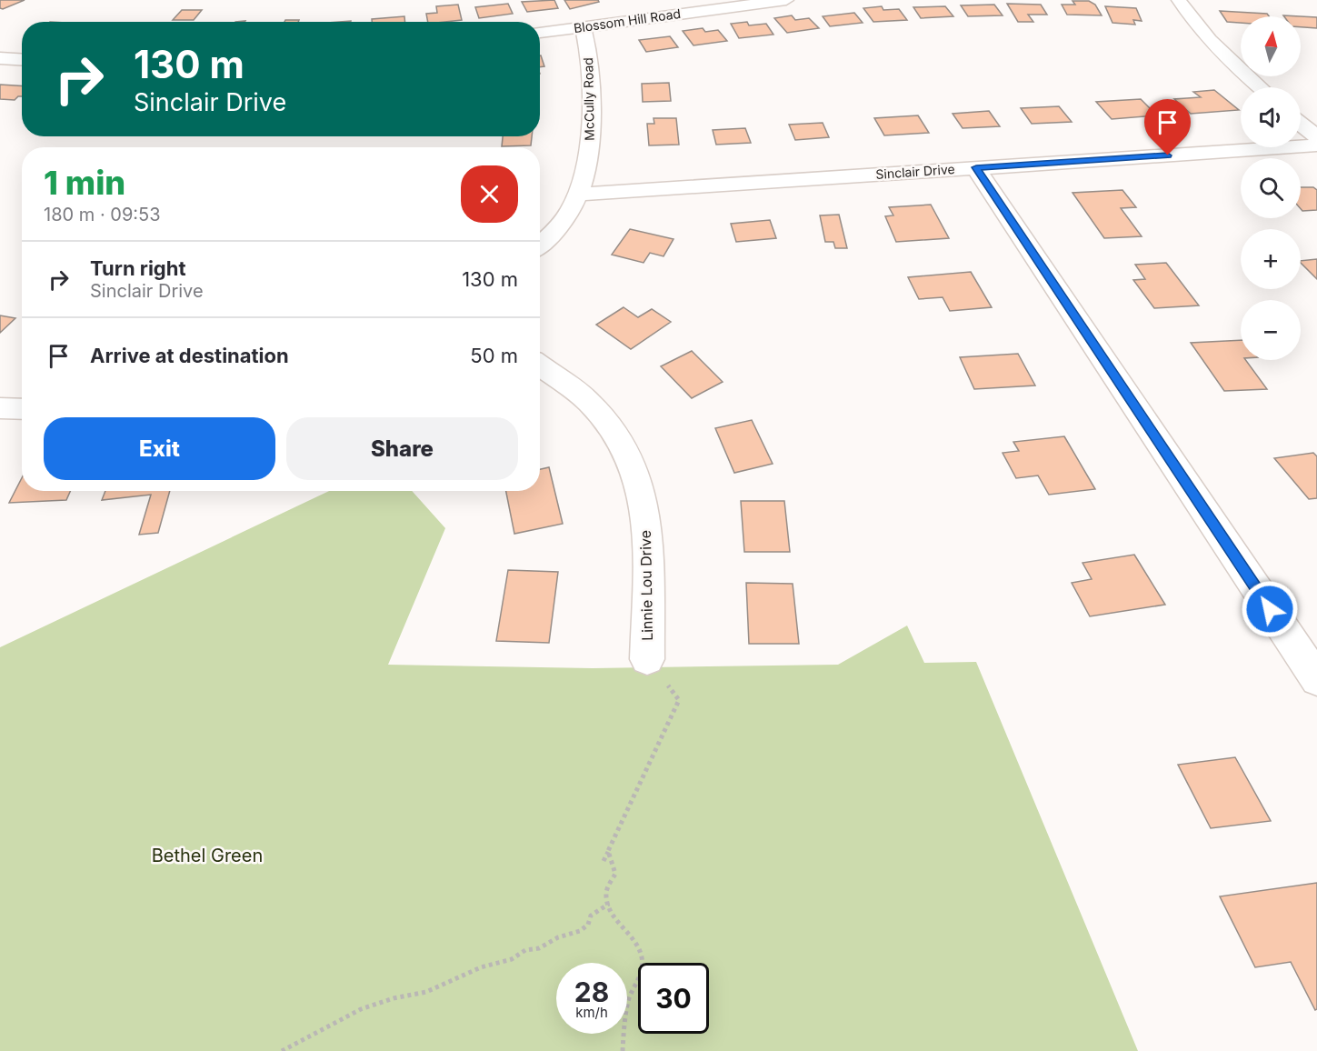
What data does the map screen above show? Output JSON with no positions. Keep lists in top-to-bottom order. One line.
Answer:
{"streets":{"street":["Blossom Hill Road","McCully Road","Sinclair Drive","Linnie Lou Drive"]},"crossings":[["Blossom Hill Road","McCully Road"],["McCully Road","Sinclair Drive"]],"parks":["Bethel Green"],"north":"top","page":{"map_buttons":["+","−"],"turn":["130 m","Sinclair Drive"],"heading":["1 min","180 m · 09:53"],"list":[{"name":"Turn right","note":"Sinclair Drive","value":"130 m"},{"name":"Arrive at destination","value":"50 m"}],"buttons":["Exit","Share"],"speed":"28 km/h","limit":"30"}}
